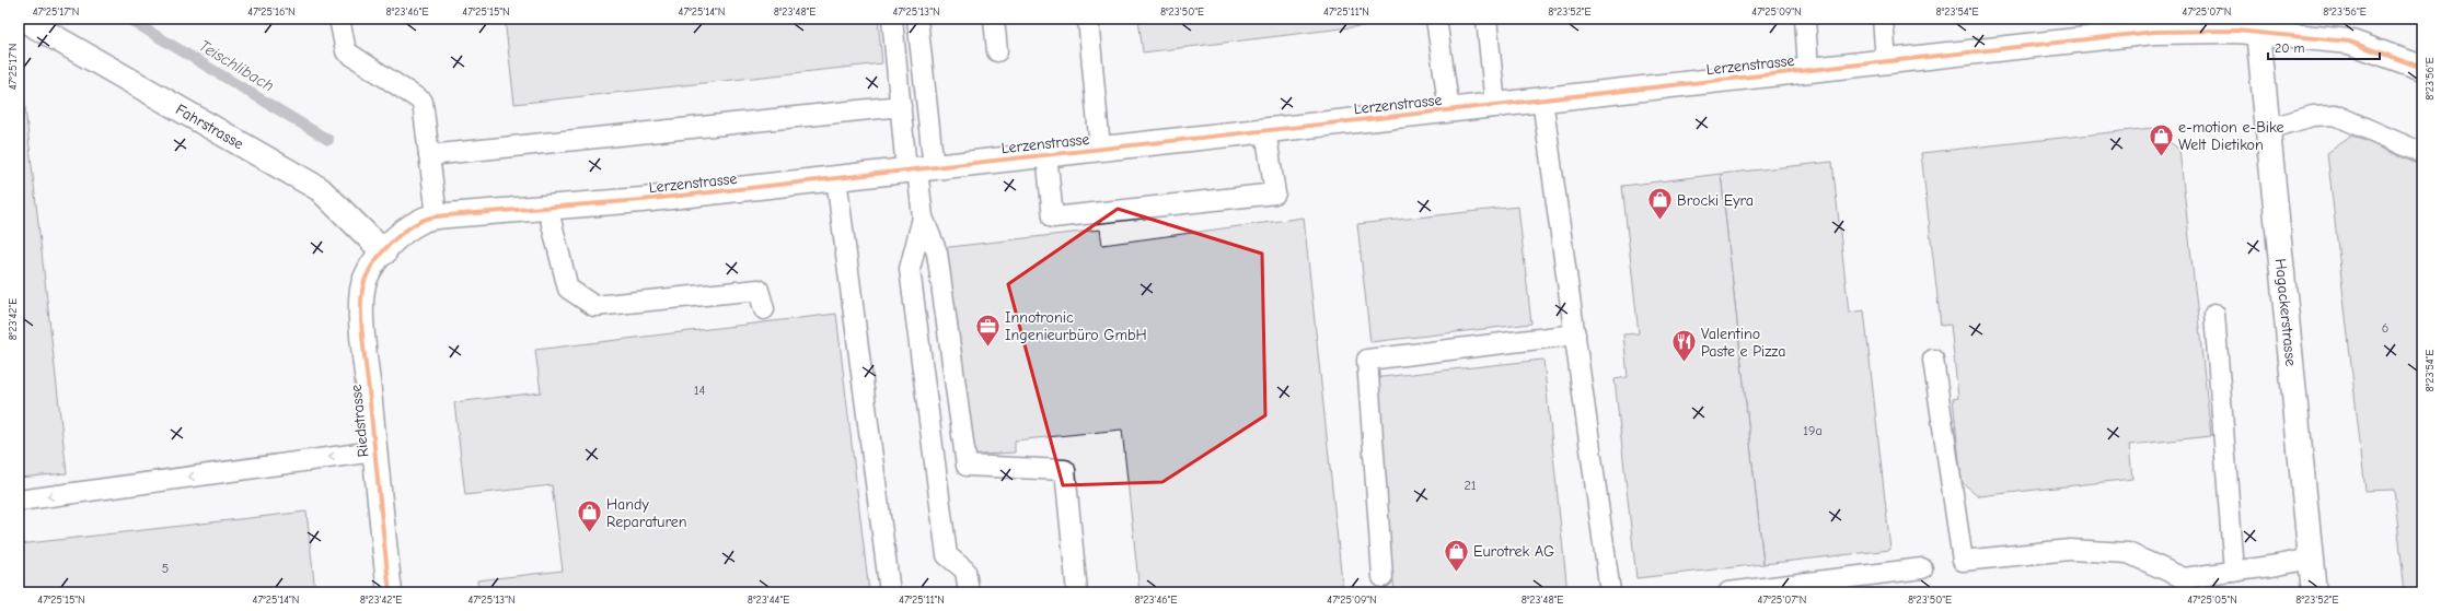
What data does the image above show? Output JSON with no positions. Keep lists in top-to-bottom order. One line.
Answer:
{"streets":{"street":["Lerzenstrasse","Fahrstrasse","Hagackerstrasse","Riedstrasse"]},"crossings":[["Lerzenstrasse","Fahrstrasse"],["Lerzenstrasse","Hagackerstrasse"],["Lerzenstrasse","Riedstrasse"],["Fahrstrasse","Riedstrasse"]],"water":["Teischlibach"],"places":{"shop":["e-motion e-Bike Welt Dietikon","Brocki Eyra","Handy Reparaturen","Eurotrek AG"],"office":["Innotronic Ingenieurbüro GmbH"],"restaurant":["Valentino Paste e Pizza"]},"house_numbers":["6","14","19a","21","5"],"scale_bar":"20 m","coordinates":["47°25'17\"N","47°25'16\"N","8°23'46\"E","47°25'15\"N","47°25'14\"N","8°23'48\"E","47°25'13\"N","8°23'50\"E","47°25'11\"N","8°23'52\"E","47°25'09\"N","8°23'54\"E","47°25'07\"N","8°23'56\"E","8°23'42\"E","8°23'44\"E","47°25'05\"N"]}
